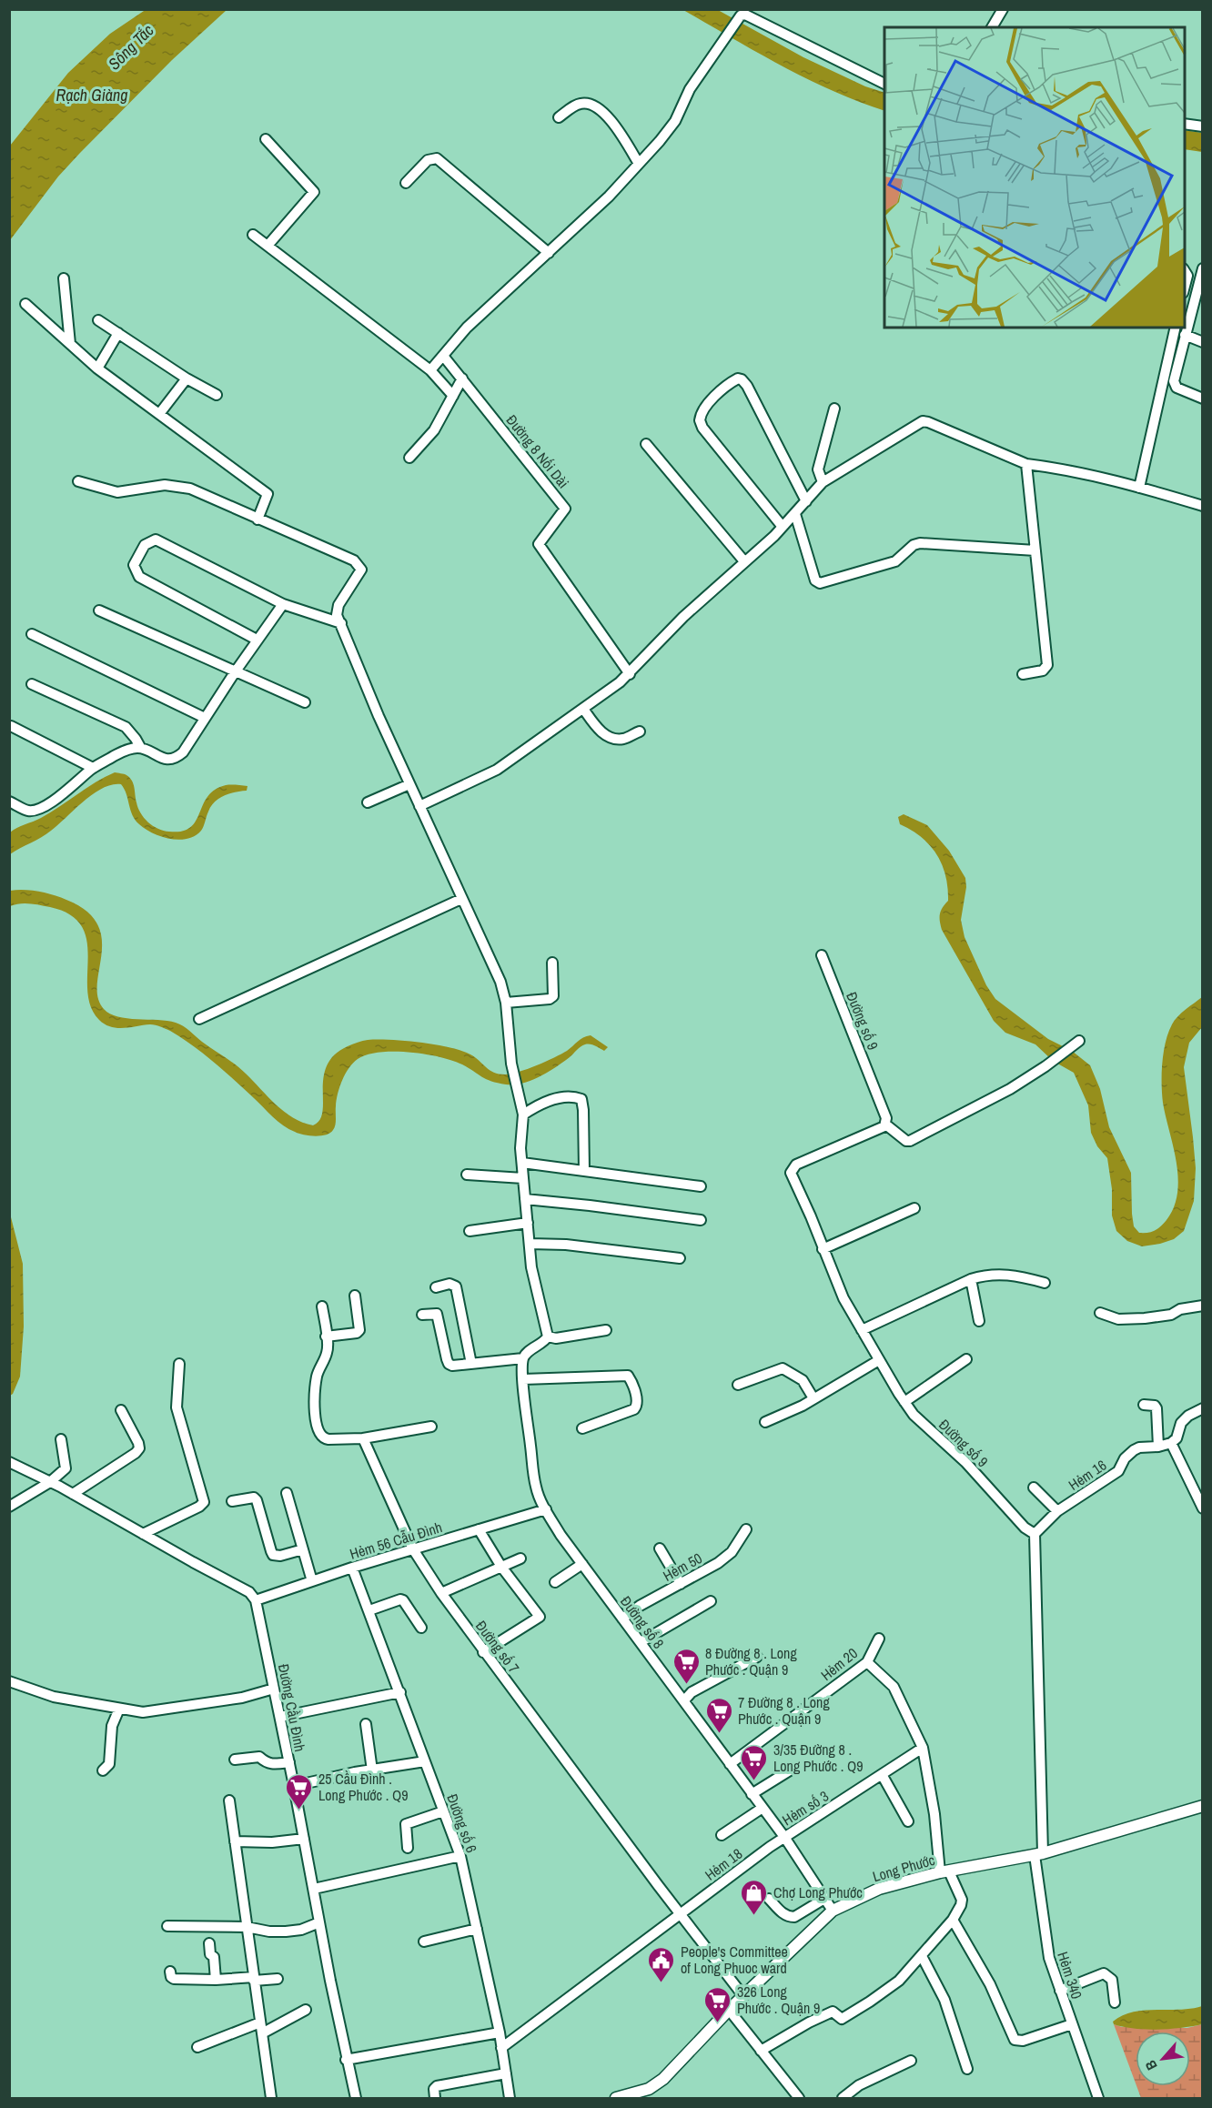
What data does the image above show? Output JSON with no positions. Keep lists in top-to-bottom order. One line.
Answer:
{"streets":{"street":["Đường 8 Nối Dài","Đường số 9","Hẻm 16","Hẻm 56 Cẫu Đình","Hẻm 50","Đường số 8","Đường số 7","Hẻm 20","Đường Cầu Đình","Hẻm số 3","Đường số 6","Hẻm 18","Long Phước","Hẻm 340"]},"crossings":[["Đường số 9","Hẻm 16"],["Hẻm 56 Cẫu Đình","Đường số 8"],["Hẻm 56 Cẫu Đình","Đường số 7"],["Hẻm 56 Cẫu Đình","Đường Cầu Đình"],["Hẻm 56 Cẫu Đình","Đường số 6"],["Hẻm 50","Đường số 8"],["Đường số 8","Hẻm 20"],["Đường số 8","Hẻm số 3"],["Đường số 8","Hẻm 18"],["Đường số 8","Long Phước"],["Đường số 7","Hẻm 18"],["Đường số 7","Long Phước"],["Hẻm số 3","Hẻm 18"],["Đường số 6","Hẻm 18"],["Long Phước","Hẻm 340"]],"water":["Sông Tắc","Rạch Giàng"],"places":{"supermarket":["8 Đường 8 . Long Phước . Quận 9","7 Đường 8 . Long Phước . Quận 9","3/35 Đường 8 . Long Phước . Q9","25 Cầu Đình . Long Phước . Q9","326 Long Phước . Quận 9"],"shop":["Chợ Long Phước"],"public building":["People's Committee of Long Phuoc ward"]},"north":"bottom left"}
